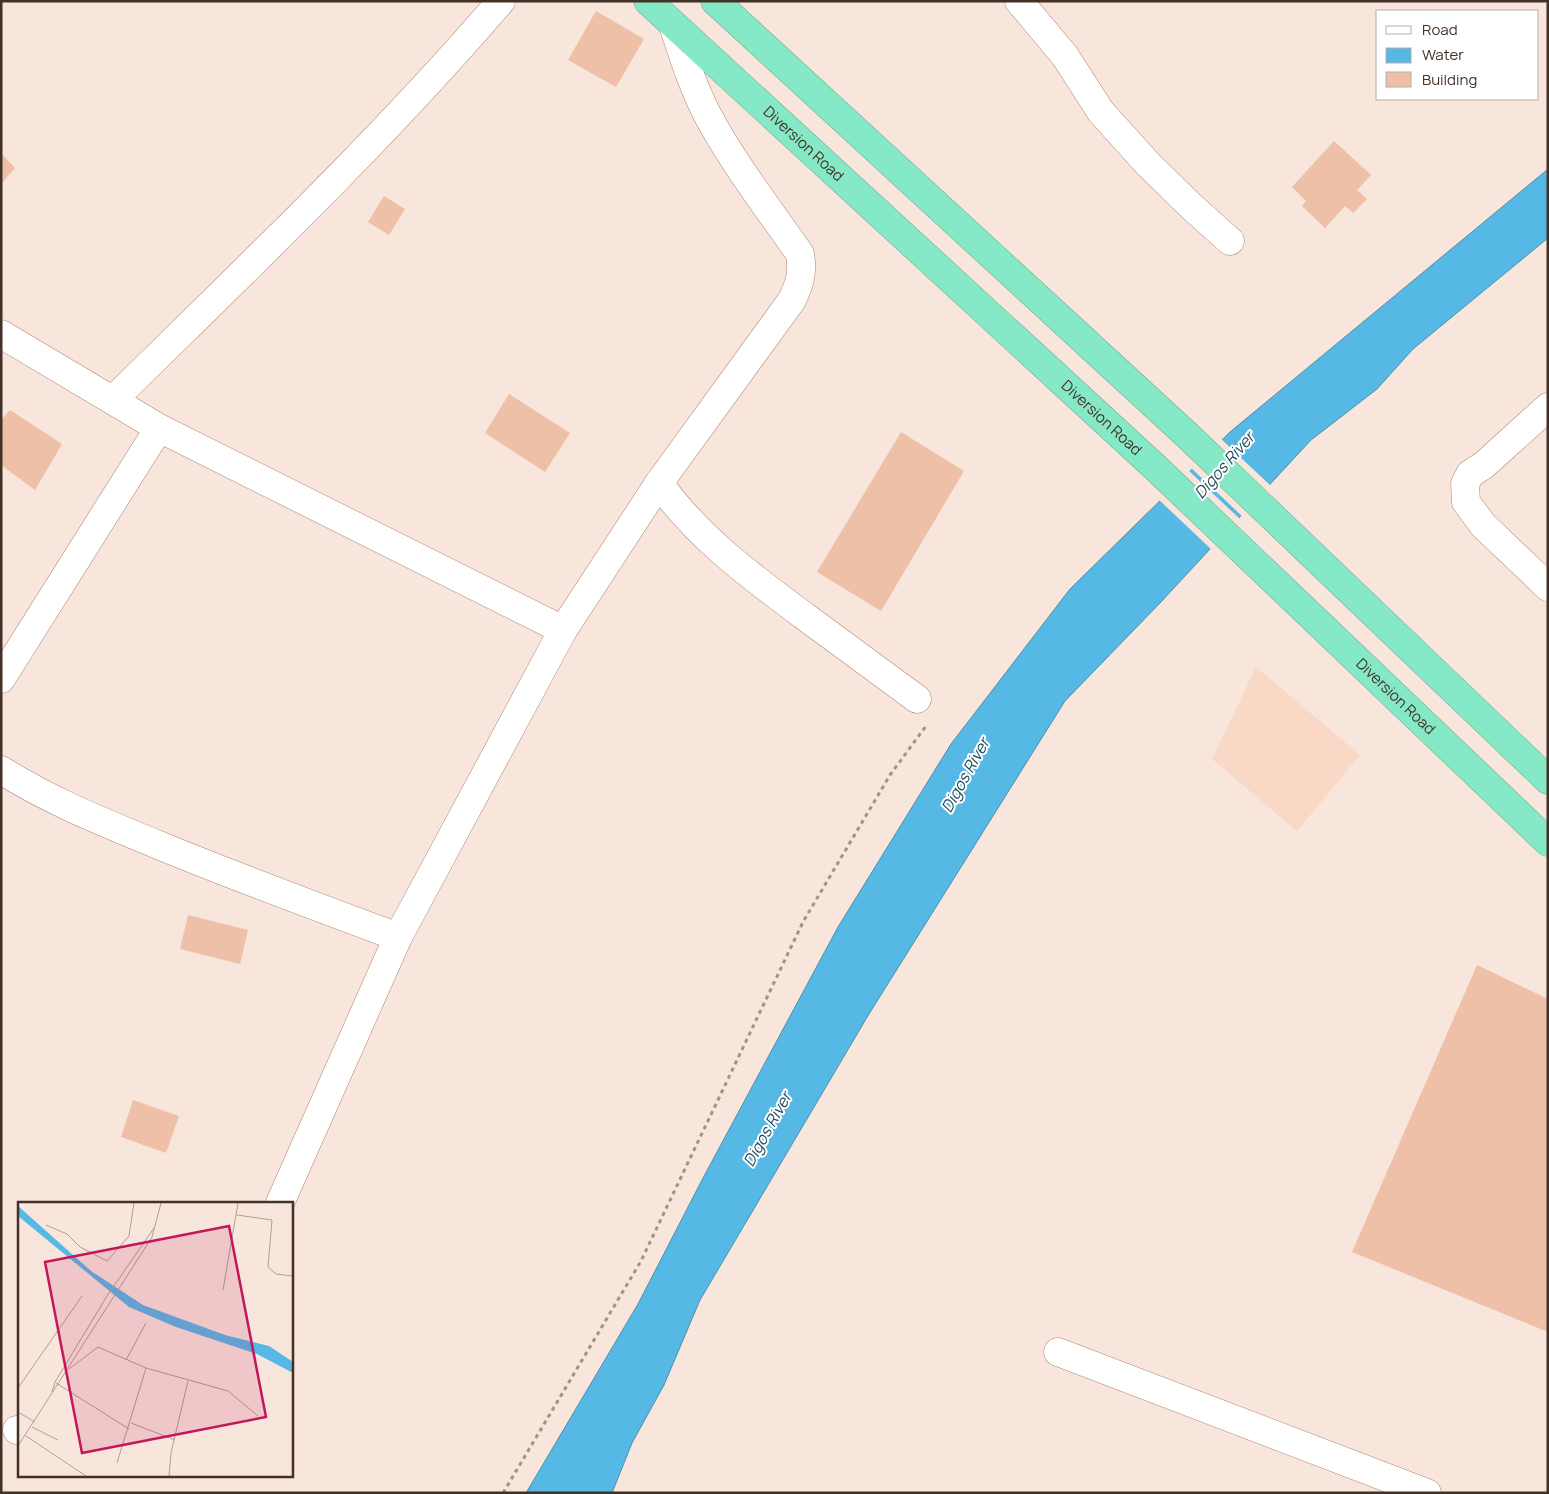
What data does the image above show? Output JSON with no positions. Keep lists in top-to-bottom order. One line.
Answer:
{"streets":{"highway":["Diversion Road"]},"water":["Digos River"],"legend":["Road","Water","Building"]}
